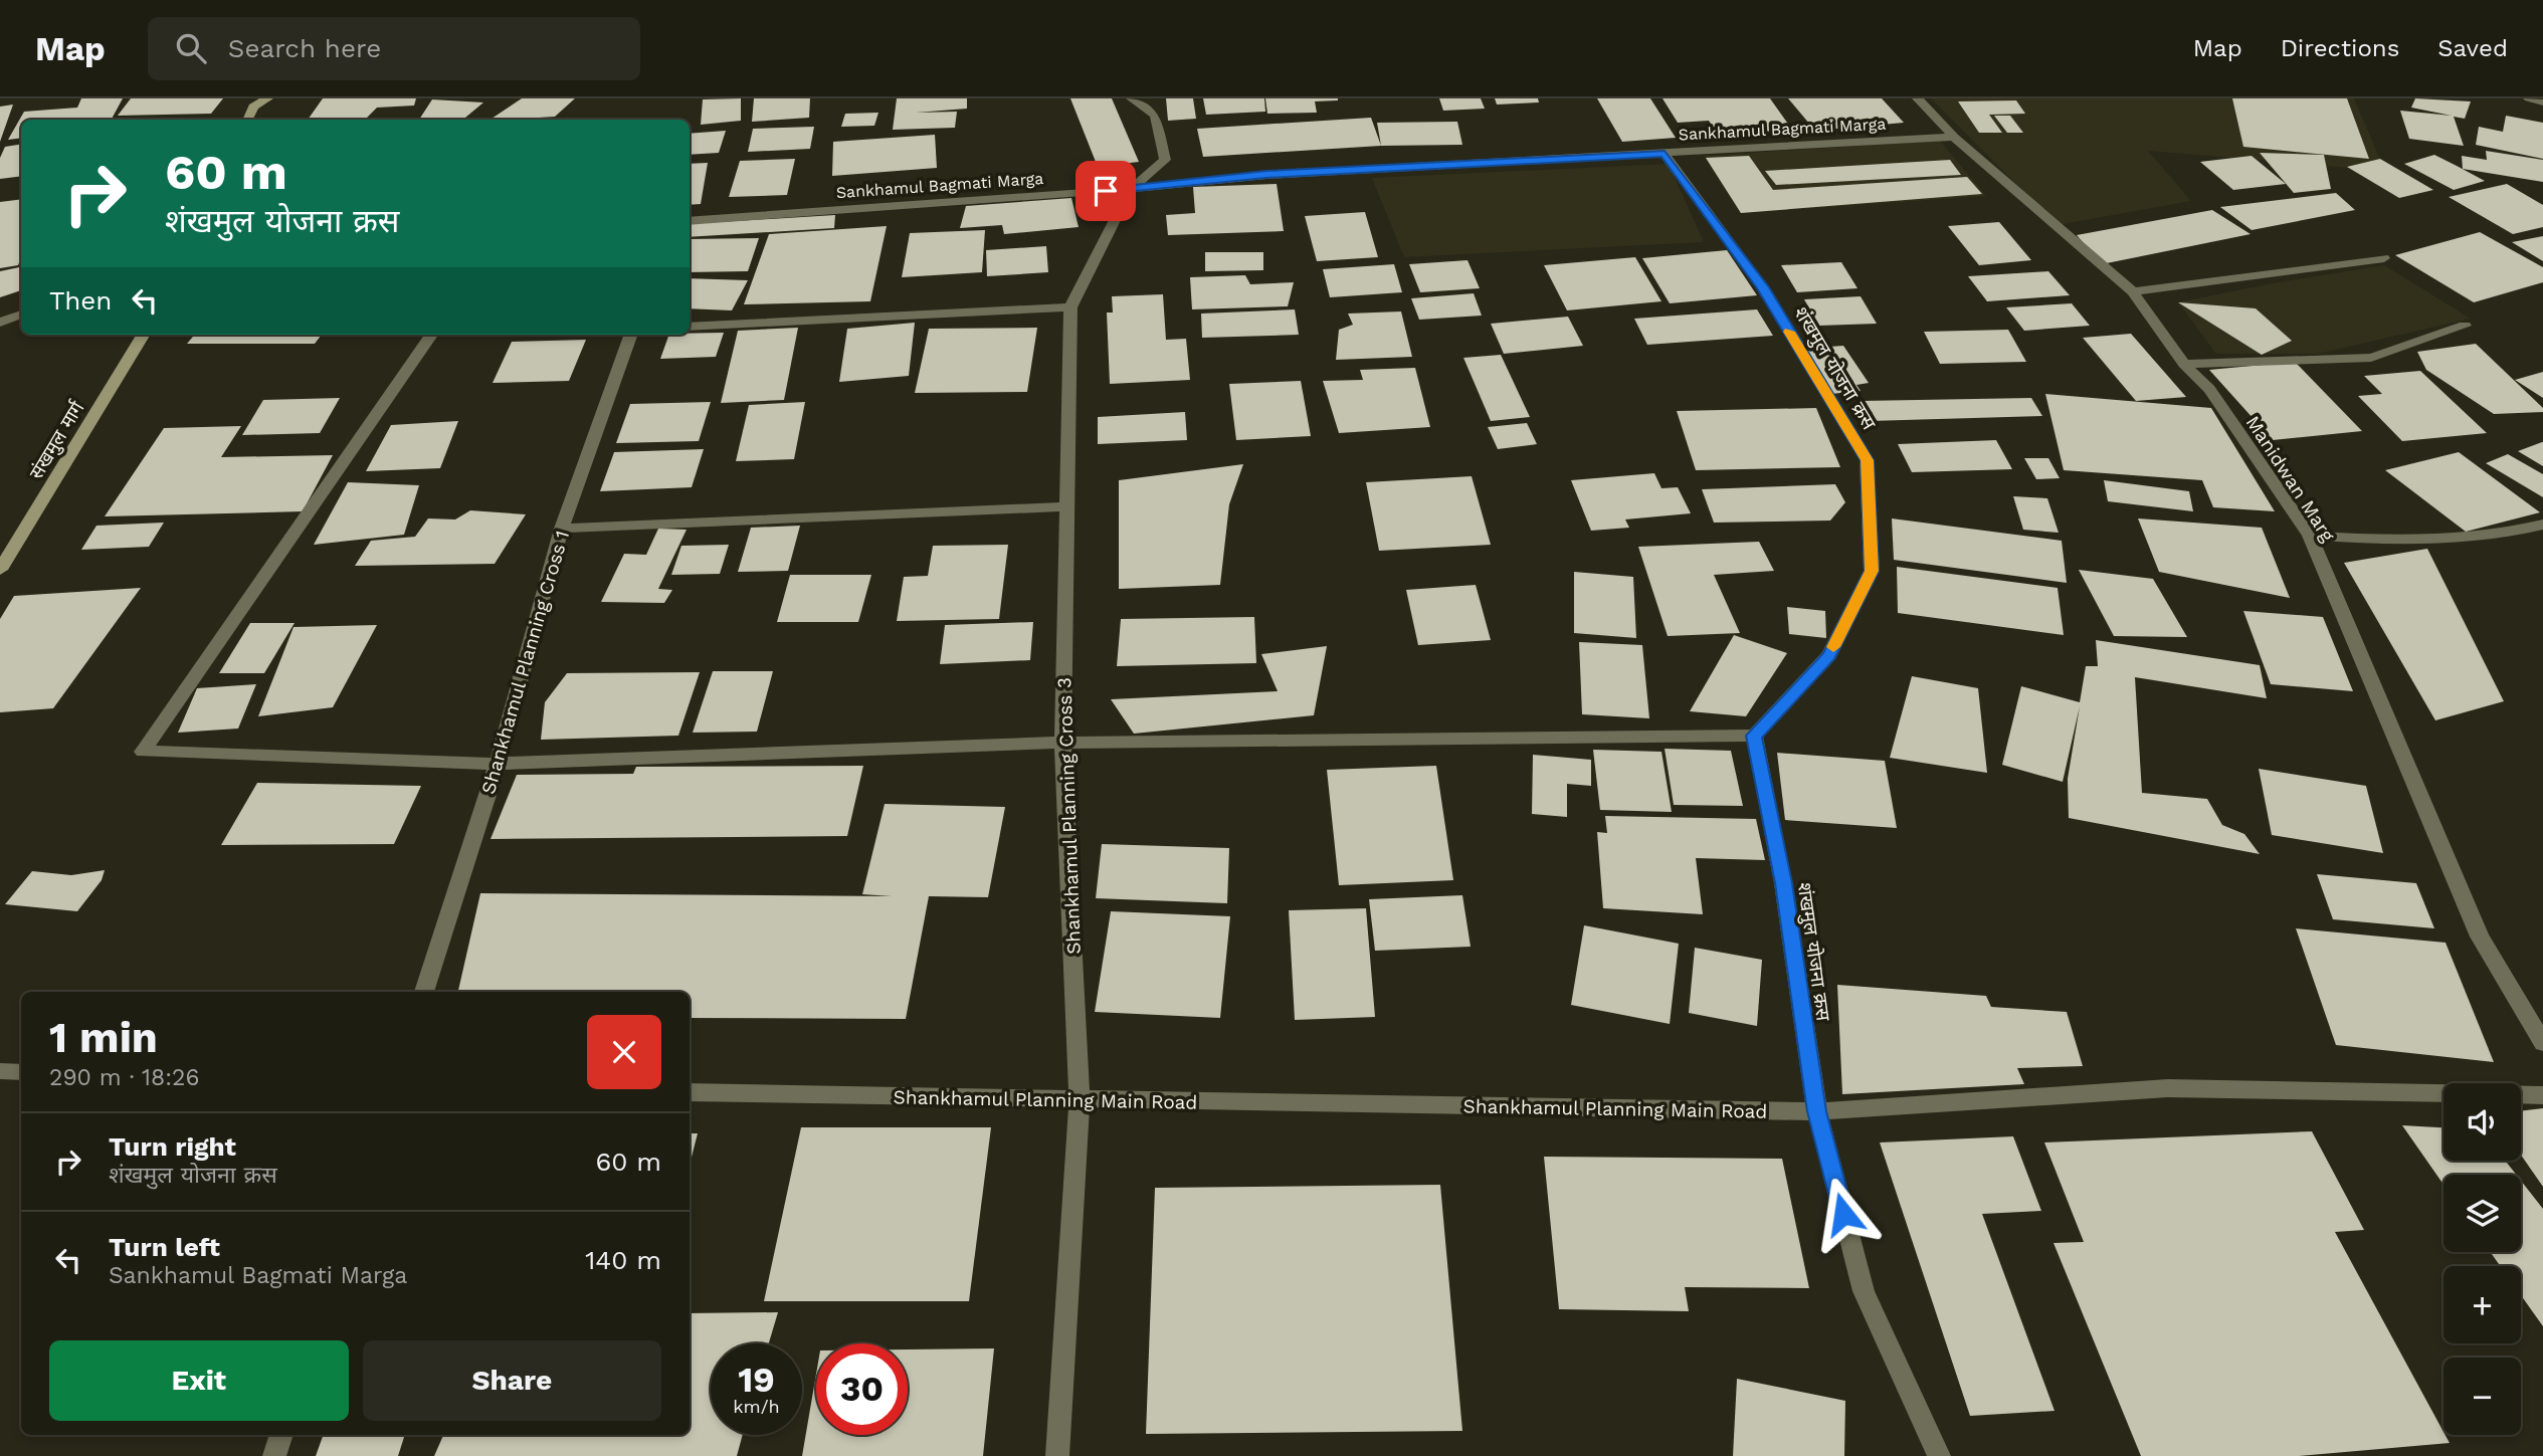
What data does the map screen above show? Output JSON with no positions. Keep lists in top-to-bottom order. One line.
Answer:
{"streets":{"street":["Sankhamul Bagmati Marga","शंखमुल योजना क्रस","संखमुल मार्ग","Manidwan Marg","Shankhamul Planning Cross 1","Shankhamul Planning Cross 3","Shankhamul Planning Main Road"]},"crossings":[["Sankhamul Bagmati Marga","शंखमुल योजना क्रस"],["Sankhamul Bagmati Marga","Manidwan Marg"],["Sankhamul Bagmati Marga","Shankhamul Planning Cross 3"],["शंखमुल योजना क्रस","Shankhamul Planning Main Road"],["Shankhamul Planning Cross 3","Shankhamul Planning Main Road"]],"page":{"header":"Map","search":"Search here","nav":["Map","Directions","Saved"],"turn":["60 m","शंखमुल योजना क्रस"],"then":"Then","heading":["1 min","290 m · 18:26"],"map_buttons":["+","−"],"list":[{"name":"Turn right","note":"शंखमुल योजना क्रस","value":"60 m"},{"name":"Turn left","note":"Sankhamul Bagmati Marga","value":"140 m"}],"buttons":["Exit","Share"],"speed":"19 km/h","limit":"30"}}
